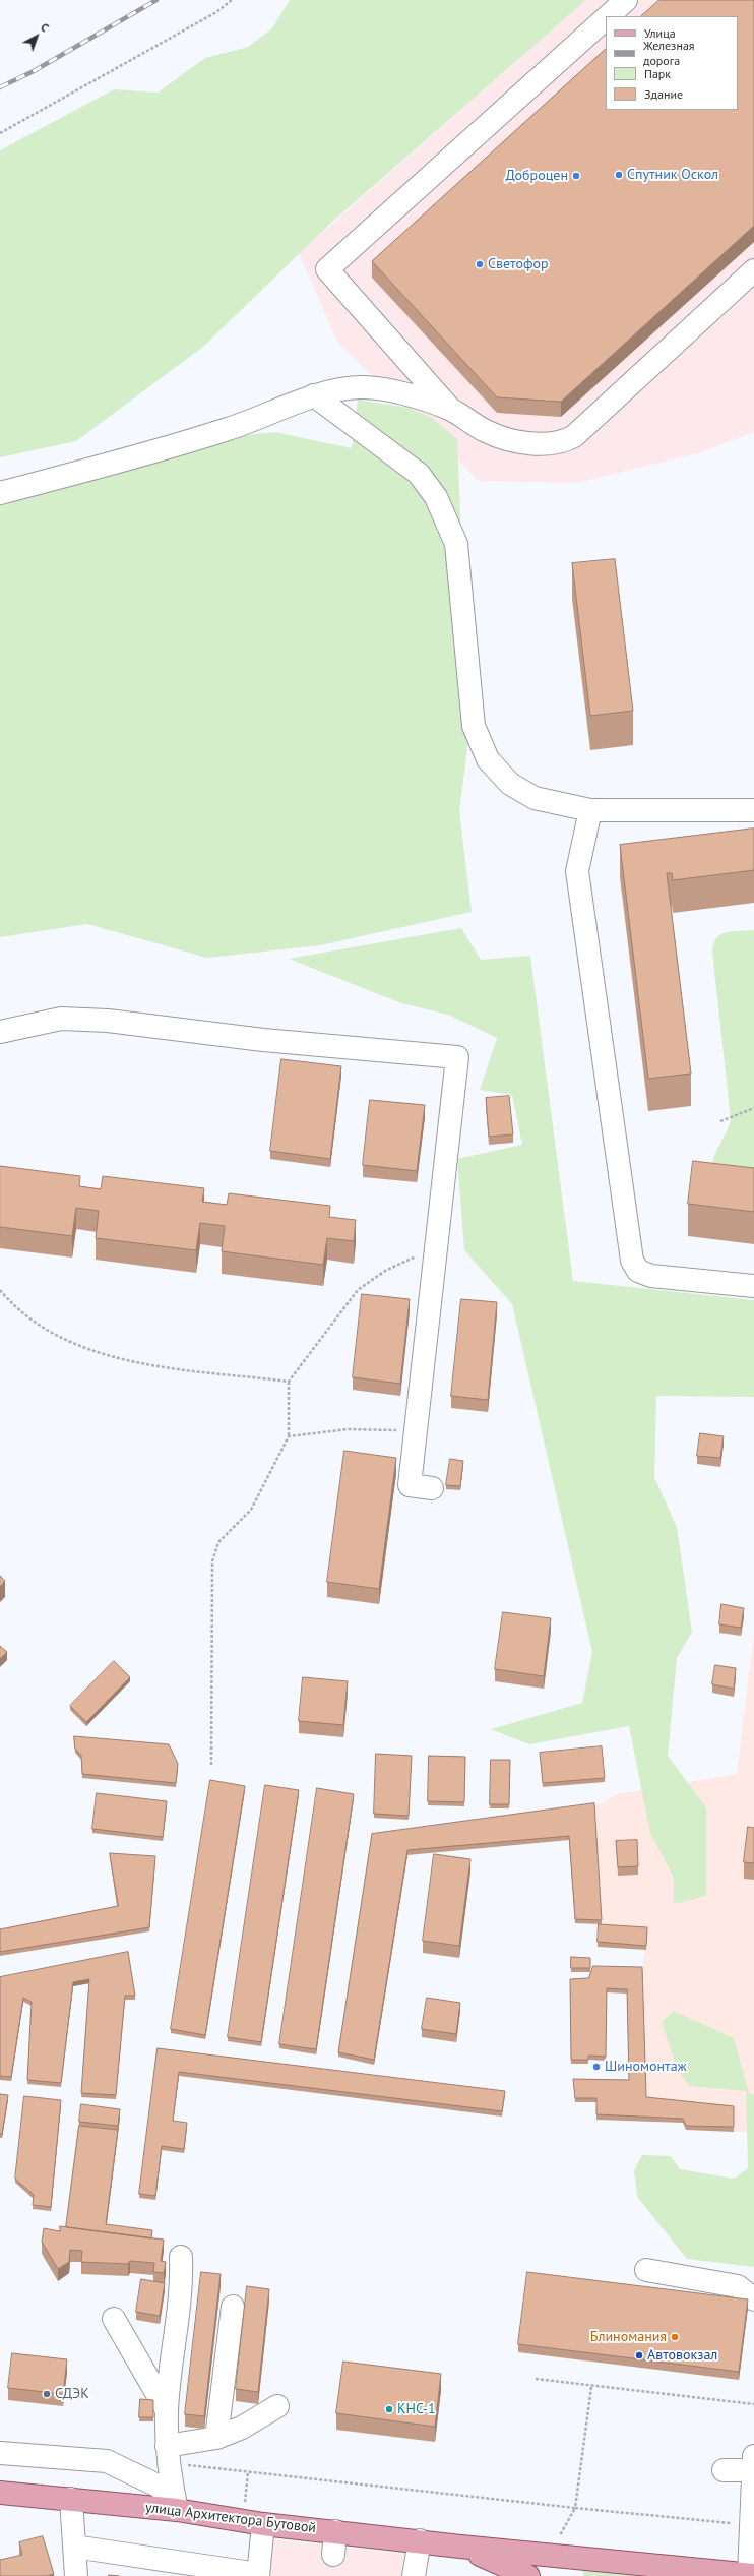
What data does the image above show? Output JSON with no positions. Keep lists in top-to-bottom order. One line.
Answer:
{"streets":{"main road":["улица Архитектора Бутовой"]},"places":["Спутник Оскол","Доброцен","Светофор","Шиномонтаж","Блиномания","Автовокзал","СДЭК","КНС-1"],"legend":["Улица","Железная дорога","Парк","Здание"],"north":"top right"}
